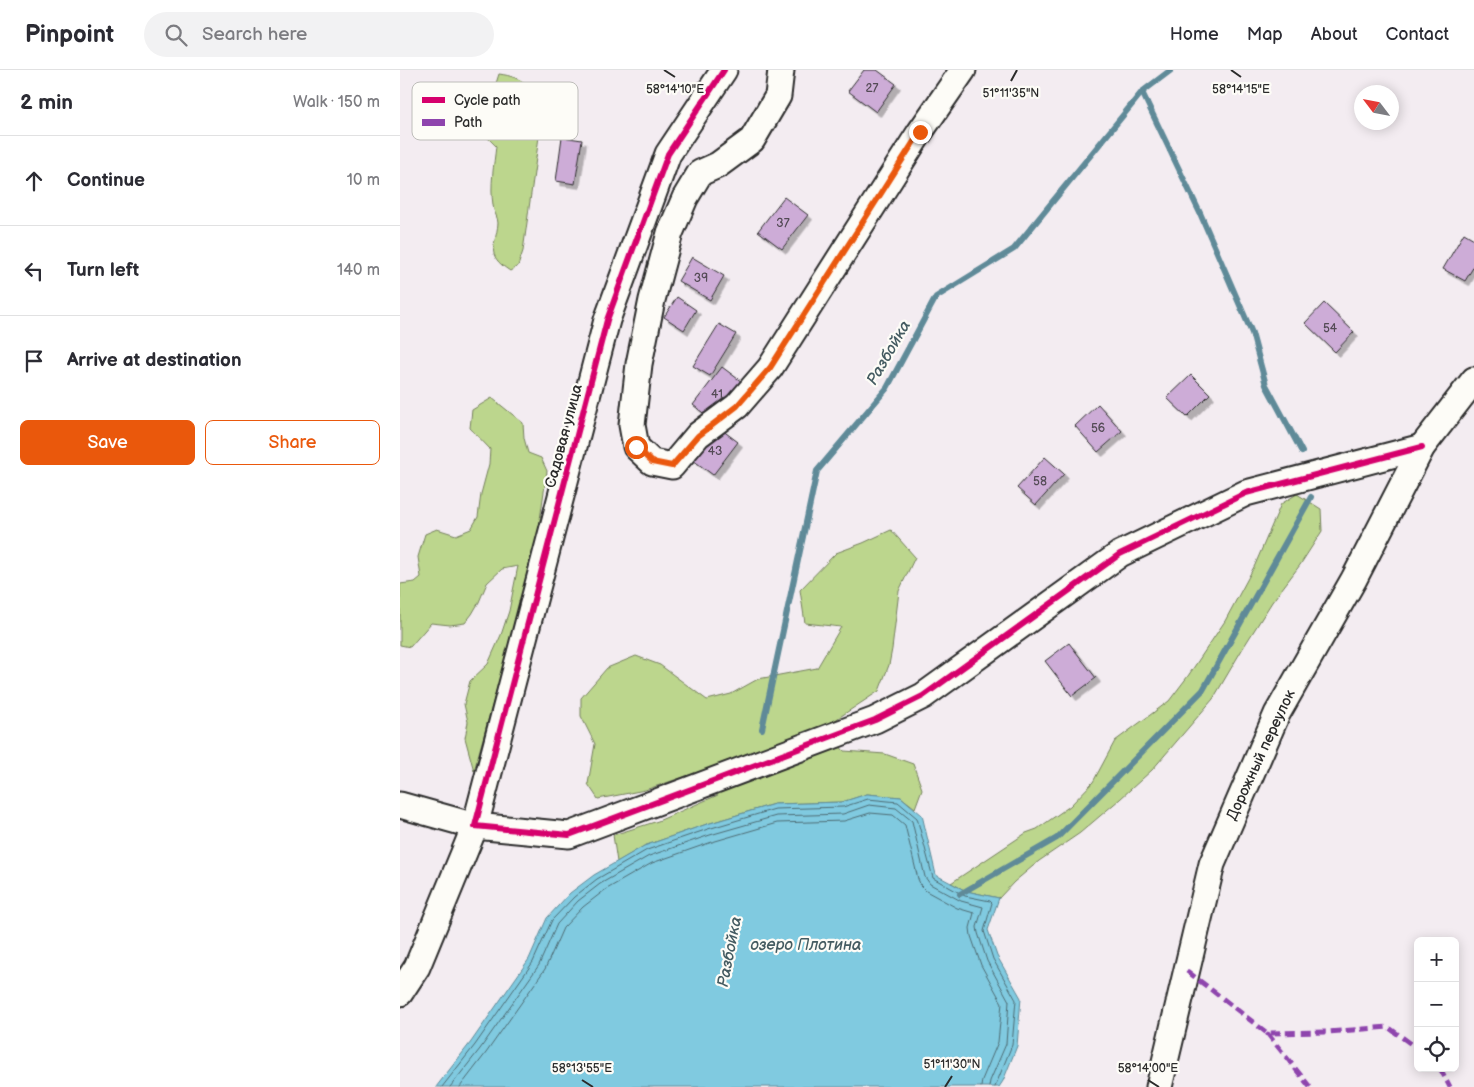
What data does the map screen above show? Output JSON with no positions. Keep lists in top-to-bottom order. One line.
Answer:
{"streets":{"street":["Садовая улица","Дорожный переулок"]},"water":["Разбойка","озеро Плотина"],"house_numbers":["27","37","39","54","41","56","43","58"],"legend":["Cycle path","Path"],"north":"top left","page":{"header":"Pinpoint","search":"Search here","nav":["Home","Map","About","Contact"],"heading":["2 min","Walk · 150 m"],"list":[["Continue","10 m"],["Turn left","140 m"],"Arrive at destination"],"buttons":["Save","Share"],"map_buttons":["+","−"]},"coordinates":["58°14'10\"E","58°14'15\"E","51°11'35\"N","51°11'30\"N","58°13'55\"E","58°14'00\"E"]}
